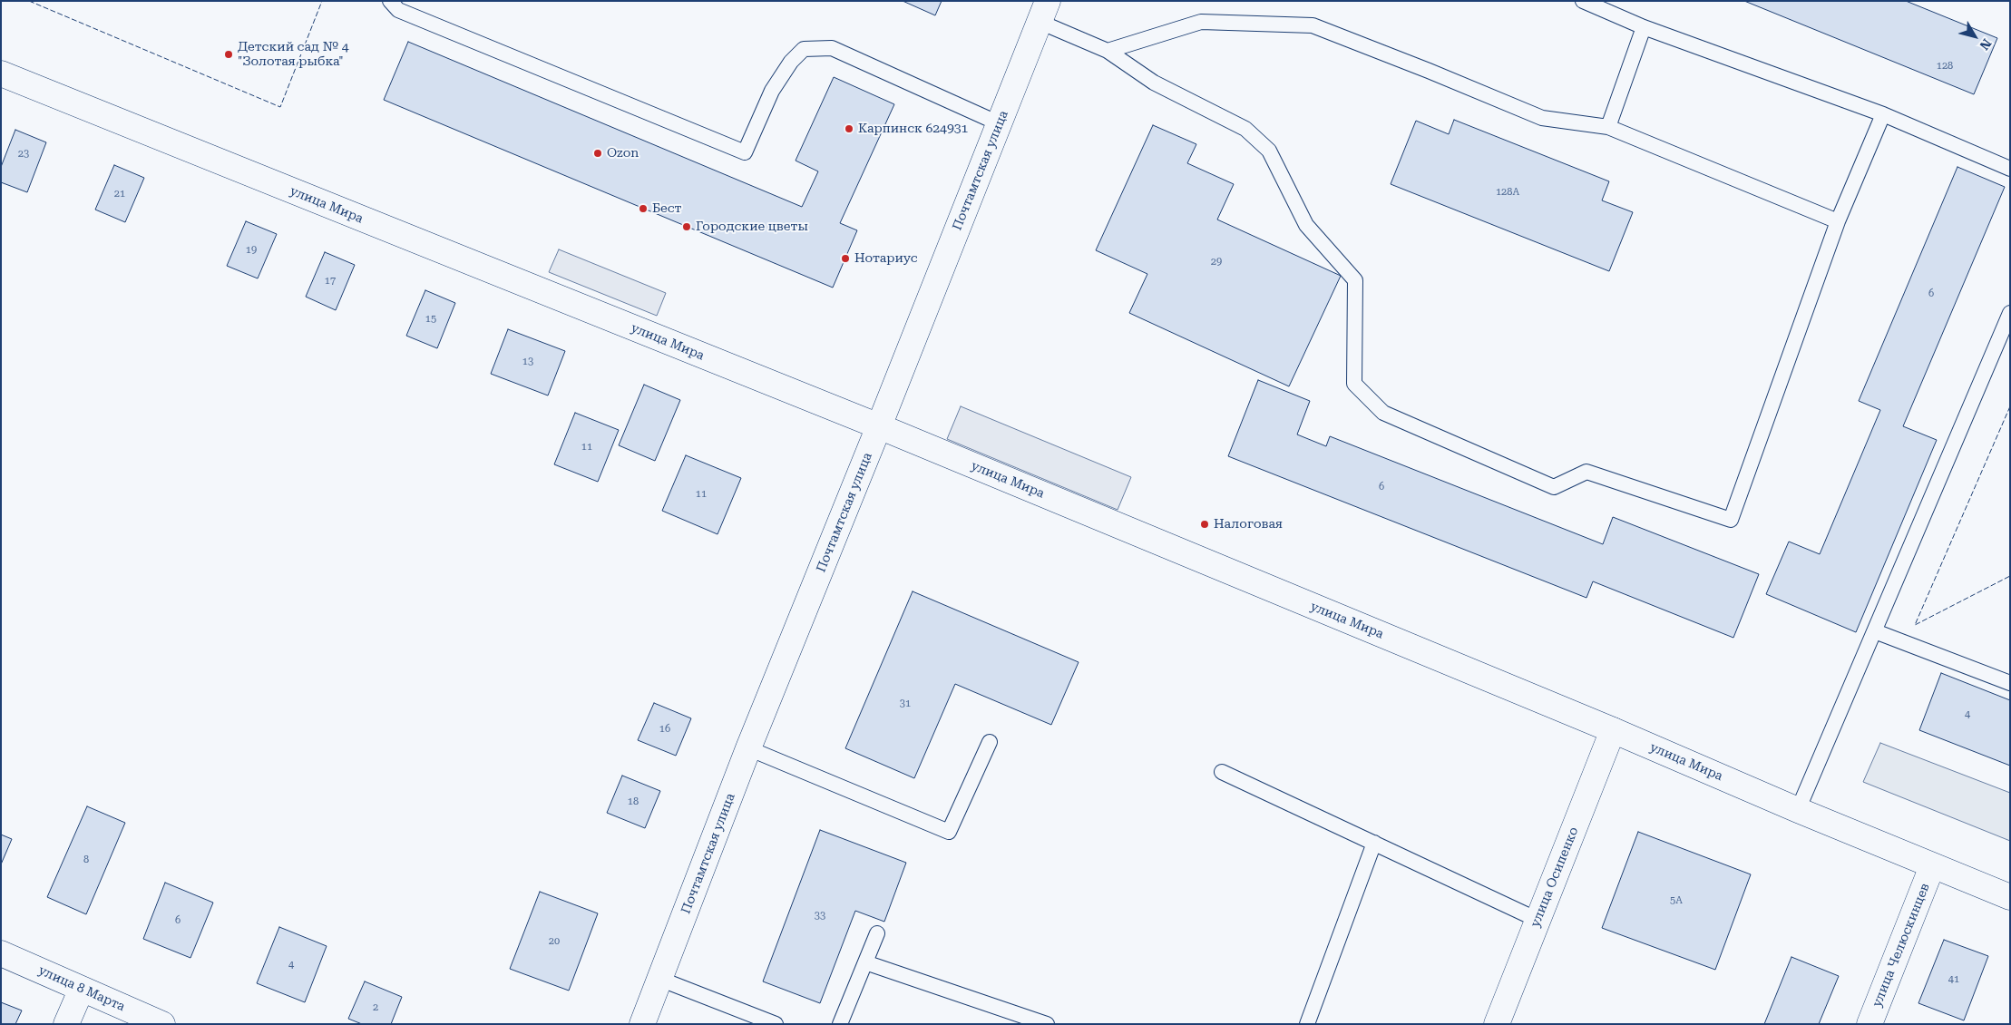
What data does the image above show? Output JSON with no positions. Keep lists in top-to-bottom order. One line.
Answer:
{"streets":{"main road":["Почтамтская улица","улица Мира","улица Осипенко","улица Челюскинцев","улица 8 Марта"]},"crossings":[["Почтамтская улица","улица Мира"],["улица Мира","улица Осипенко"],["улица Мира","улица Челюскинцев"]],"places":["Детский сад № 4 \"Золотая рыбка\"","Карпинск 624931","Ozon","Бест","Городские цветы","Нотариус","Налоговая"],"house_numbers":["128","23","128А","21","19","29","17","6","15","13","11","6","11","31","4","16","18","8","5А","33","6","20","4","41","2"],"north":"bottom right"}
